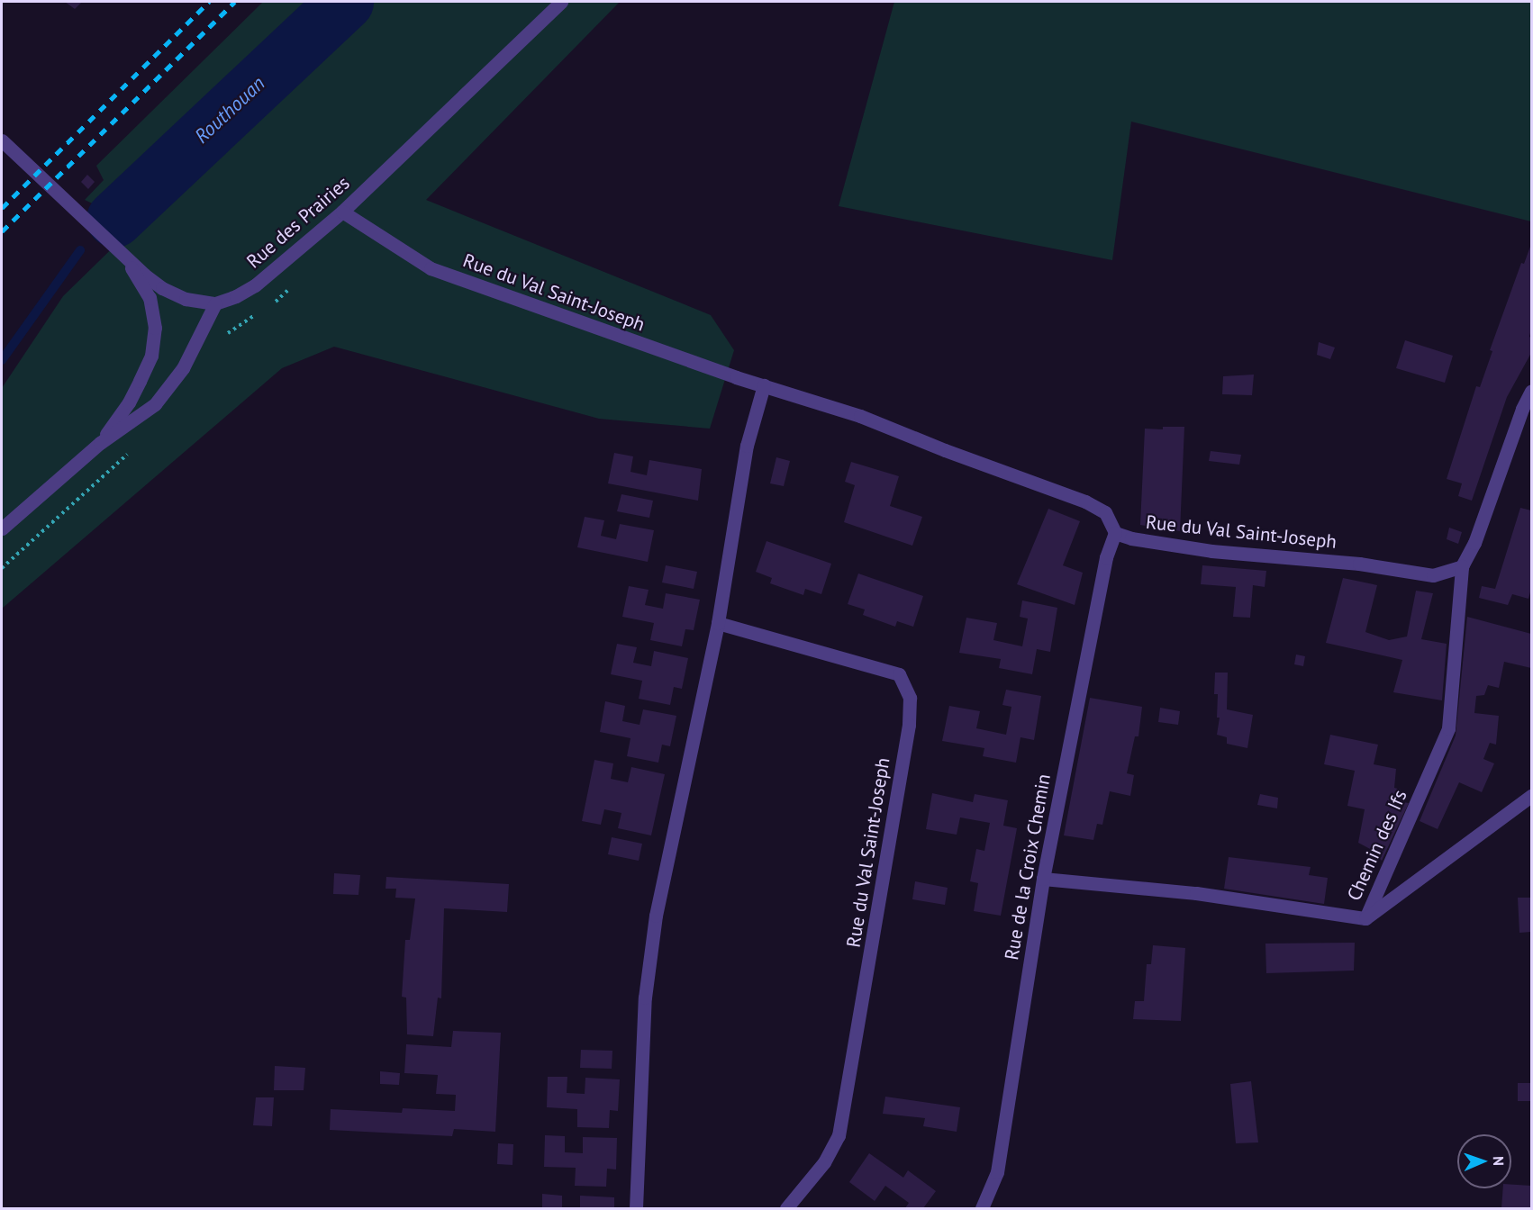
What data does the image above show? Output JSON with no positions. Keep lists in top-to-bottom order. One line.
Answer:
{"streets":{"street":["Rue des Prairies","Rue du Val Saint-Joseph","Chemin des Ifs","Rue de la Croix Chemin"]},"crossings":[["Rue des Prairies","Rue du Val Saint-Joseph"],["Rue du Val Saint-Joseph","Chemin des Ifs"],["Rue du Val Saint-Joseph","Rue de la Croix Chemin"],["Chemin des Ifs","Rue de la Croix Chemin"]],"water":["Routhouan"],"north":"right"}
